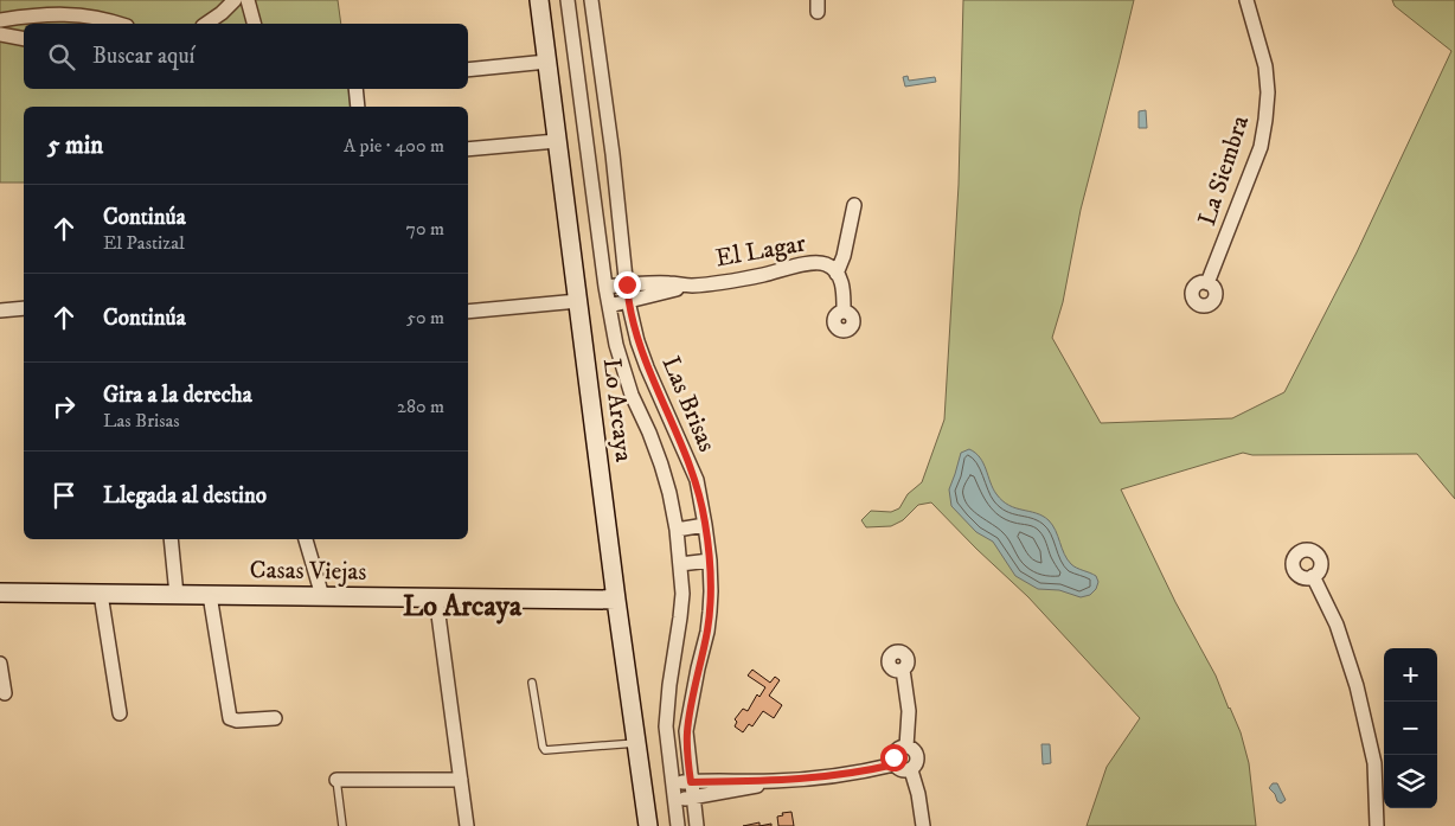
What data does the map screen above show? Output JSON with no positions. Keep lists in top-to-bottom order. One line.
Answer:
{"streets":{"street":["La Siembra","El Lagar","Las Brisas","Lo Arcaya","Casas Viejas"]},"crossings":[["Lo Arcaya","Casas Viejas"]],"districts":["Lo Arcaya"],"page":{"search":"Buscar aquí","heading":["5 min","A pie · 400 m"],"list":[["Continúa","El Pastizal","70 m"],["Continúa","50 m"],["Gira a la derecha","Las Brisas","280 m"],"Llegada al destino"],"map_buttons":["+","−"]}}
